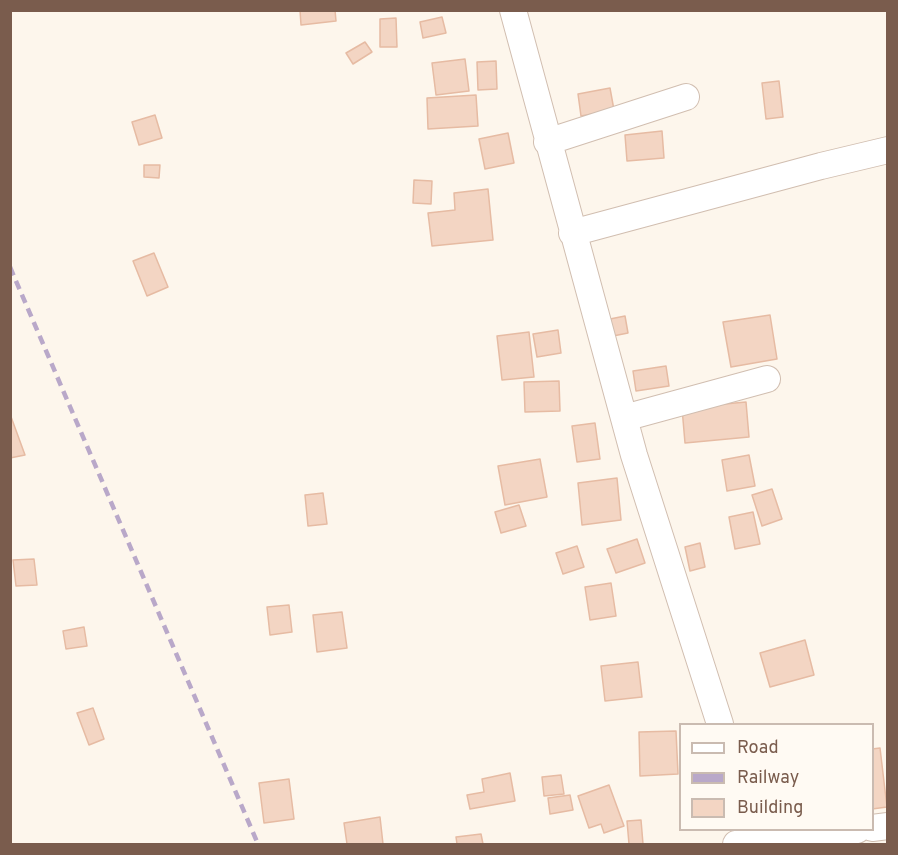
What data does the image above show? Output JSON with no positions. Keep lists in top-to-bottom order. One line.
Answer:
{"legend":["Road","Railway","Building"]}
